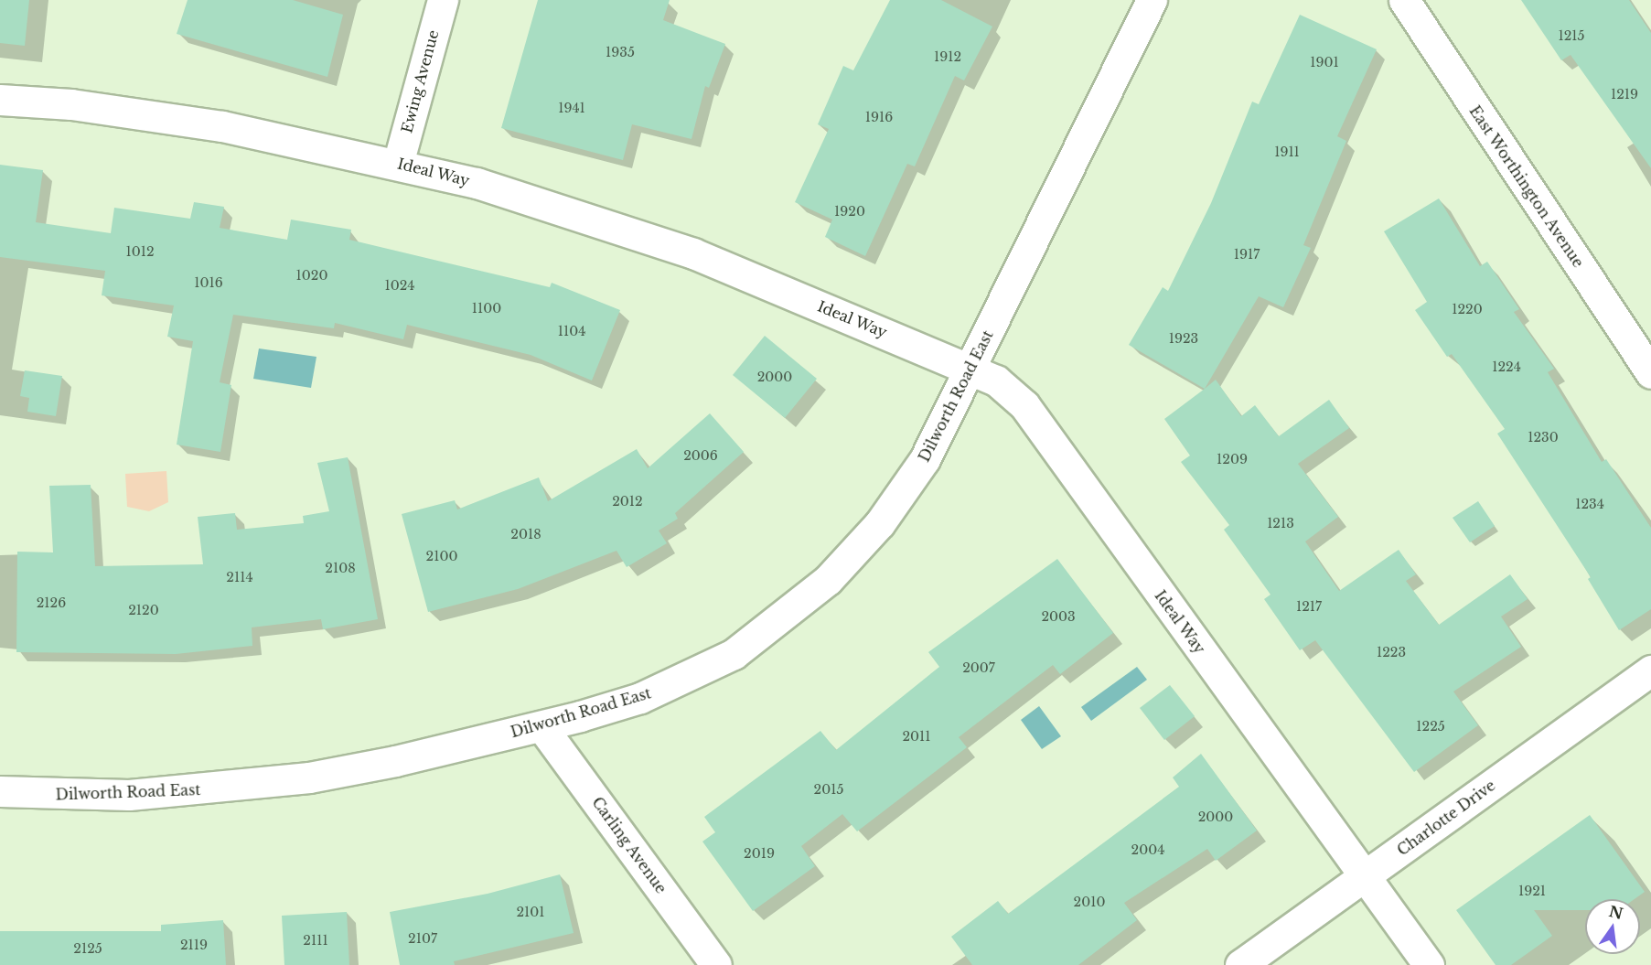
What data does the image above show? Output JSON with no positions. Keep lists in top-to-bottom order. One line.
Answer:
{"streets":{"street":["Ewing Avenue","Ideal Way","East Worthington Avenue","Dilworth Road East","Charlotte Drive","Carling Avenue"]},"crossings":[["Ewing Avenue","Ideal Way"],["Ideal Way","Dilworth Road East"],["Ideal Way","Charlotte Drive"],["Dilworth Road East","Carling Avenue"]],"house_numbers":["1215","1935","1912","1901","1219","1941","1916","1911","1920","1012","1917","1020","1016","1024","1100","1220","1104","1923","1224","2000","1230","2006","1209","2012","1234","1213","2018","2100","2108","2114","2126","1217","2120","2003","1223","2007","1225","2011","2015","2000","2004","2019","1921","2010","2101","2107","2111","2119","2125"],"north":"top"}
